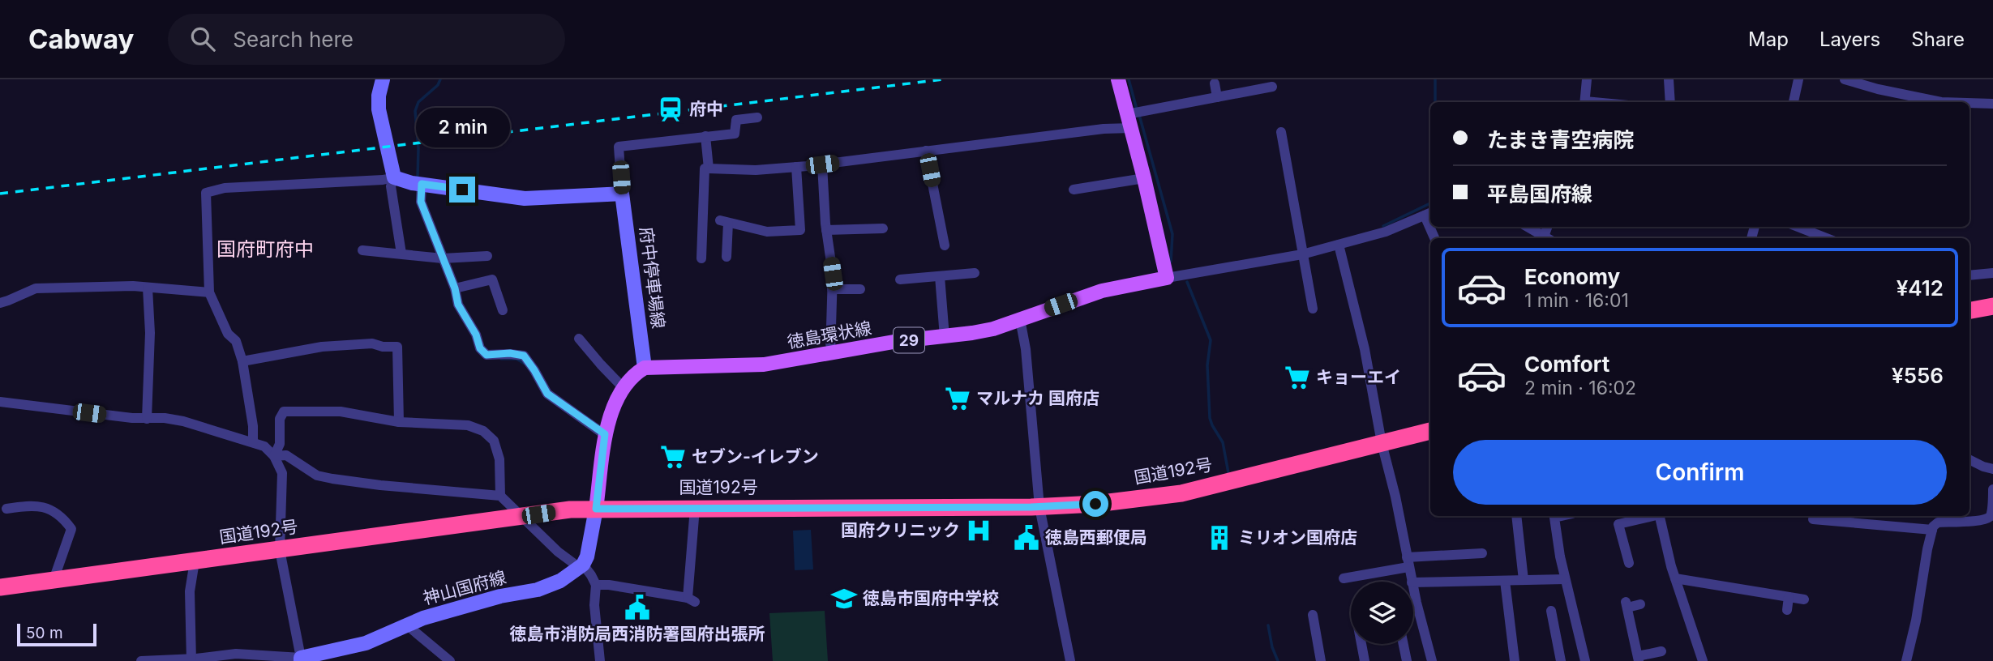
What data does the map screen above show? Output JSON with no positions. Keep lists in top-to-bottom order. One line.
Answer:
{"streets":{"highway":["国道192号"],"main road":["府中停車場線","徳島環状線","29","神山国府線"]},"crossings":[["府中停車場線","徳島環状線"]],"districts":["国府町府中"],"places":{"station":["府中"],"supermarket":["キョーエイ","マルナカ 国府店","セブン-イレブン"],"hospital":["国府クリニック"],"public building":["徳島西郵便局","徳島市消防局西消防署国府出張所"],"building":["ミリオン国府店"],"school or university":["徳島市国府中学校"]},"scale_bar":"50 m","page":{"header":"Cabway","search":"Search here","nav":["Map","Layers","Share"],"banner":["たまき青空病院","平島国府線"],"bubble":"2 min","list":[{"name":"Economy","note":"1 min · 16:01","value":"¥412"},{"name":"Comfort","note":"2 min · 16:02","value":"¥556"}],"buttons":"Confirm","scale":"50 m"}}
